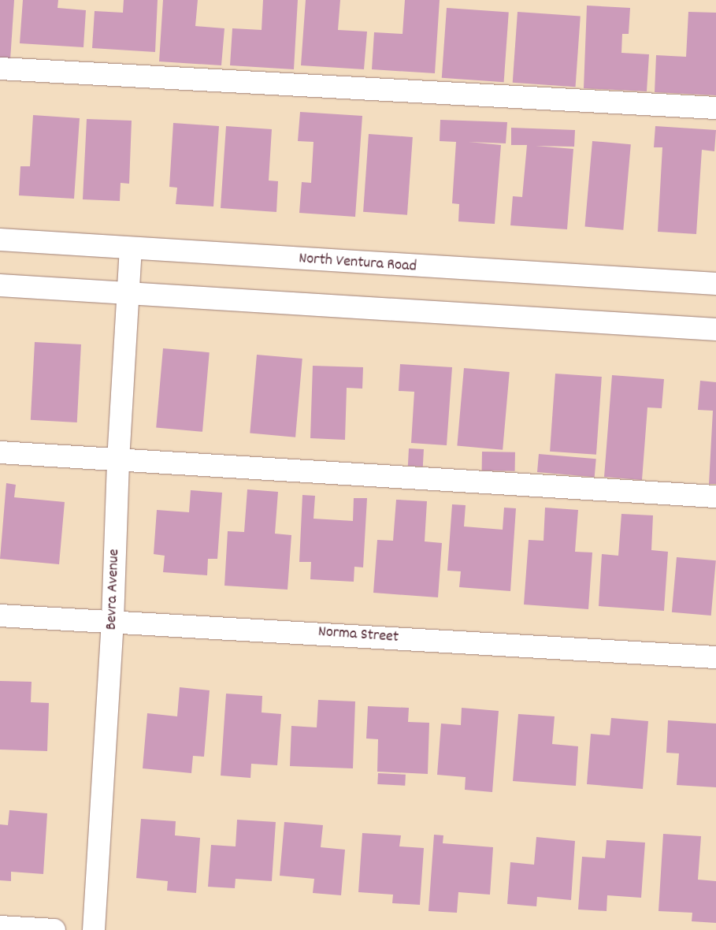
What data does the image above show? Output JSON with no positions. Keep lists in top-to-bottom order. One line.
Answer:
{"streets":{"street":["North Ventura Road","Bevra Avenue","Norma Street"]},"crossings":[["North Ventura Road","Bevra Avenue"],["Bevra Avenue","Norma Street"]]}
